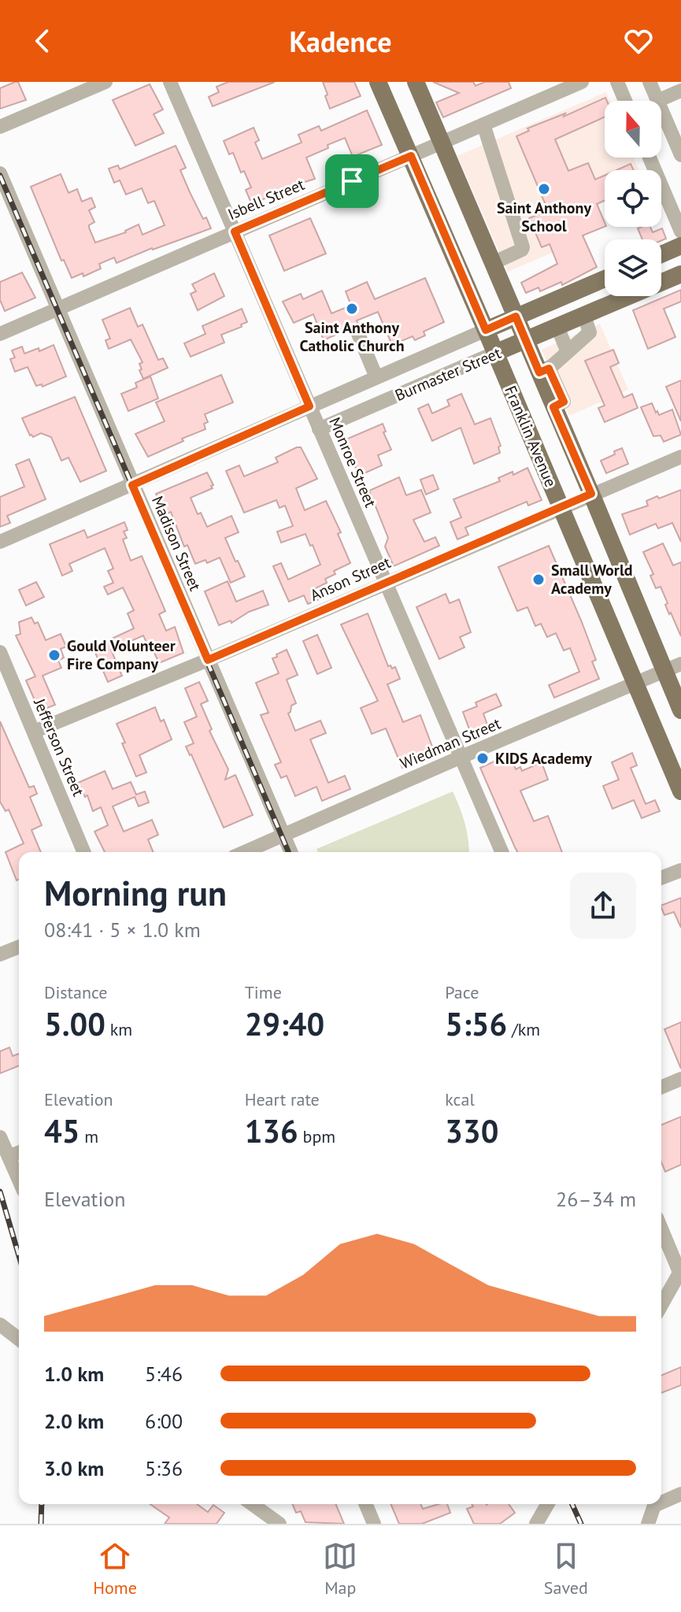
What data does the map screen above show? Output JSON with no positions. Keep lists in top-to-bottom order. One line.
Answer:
{"streets":{"main road":["Burmaster Street","Franklin Avenue"],"street":["Isbell Street","Monroe Street","Madison Street","Anson Street","Wiedman Street","Jefferson Street"]},"crossings":[["Isbell Street","Franklin Avenue"],["Isbell Street","Monroe Street"],["Isbell Street","Madison Street"],["Burmaster Street","Franklin Avenue"],["Burmaster Street","Monroe Street"],["Burmaster Street","Madison Street"],["Franklin Avenue","Anson Street"],["Franklin Avenue","Wiedman Street"],["Monroe Street","Anson Street"],["Monroe Street","Wiedman Street"],["Madison Street","Anson Street"],["Madison Street","Wiedman Street"],["Anson Street","Jefferson Street"]],"places":["Saint Anthony School","Saint Anthony Catholic Church","Small World Academy","Gould Volunteer Fire Company","KIDS Academy"],"north":"top","page":{"header":"Kadence","heading":["Morning run","08:41 · 5 × 1.0 km"],"stats":[["Distance","5.00 km"],["Time","29:40"],["Pace","5:56 /km"],["Elevation","45 m"],["Heart rate","136 bpm"],["kcal","330"]],"chart":["Elevation","26–34 m"],"list":[{"name":"1.0 km","note":"5:46"},{"name":"2.0 km","note":"6:00"},{"name":"3.0 km","note":"5:36"}],"tabs":["Home","Map","Saved"]}}
